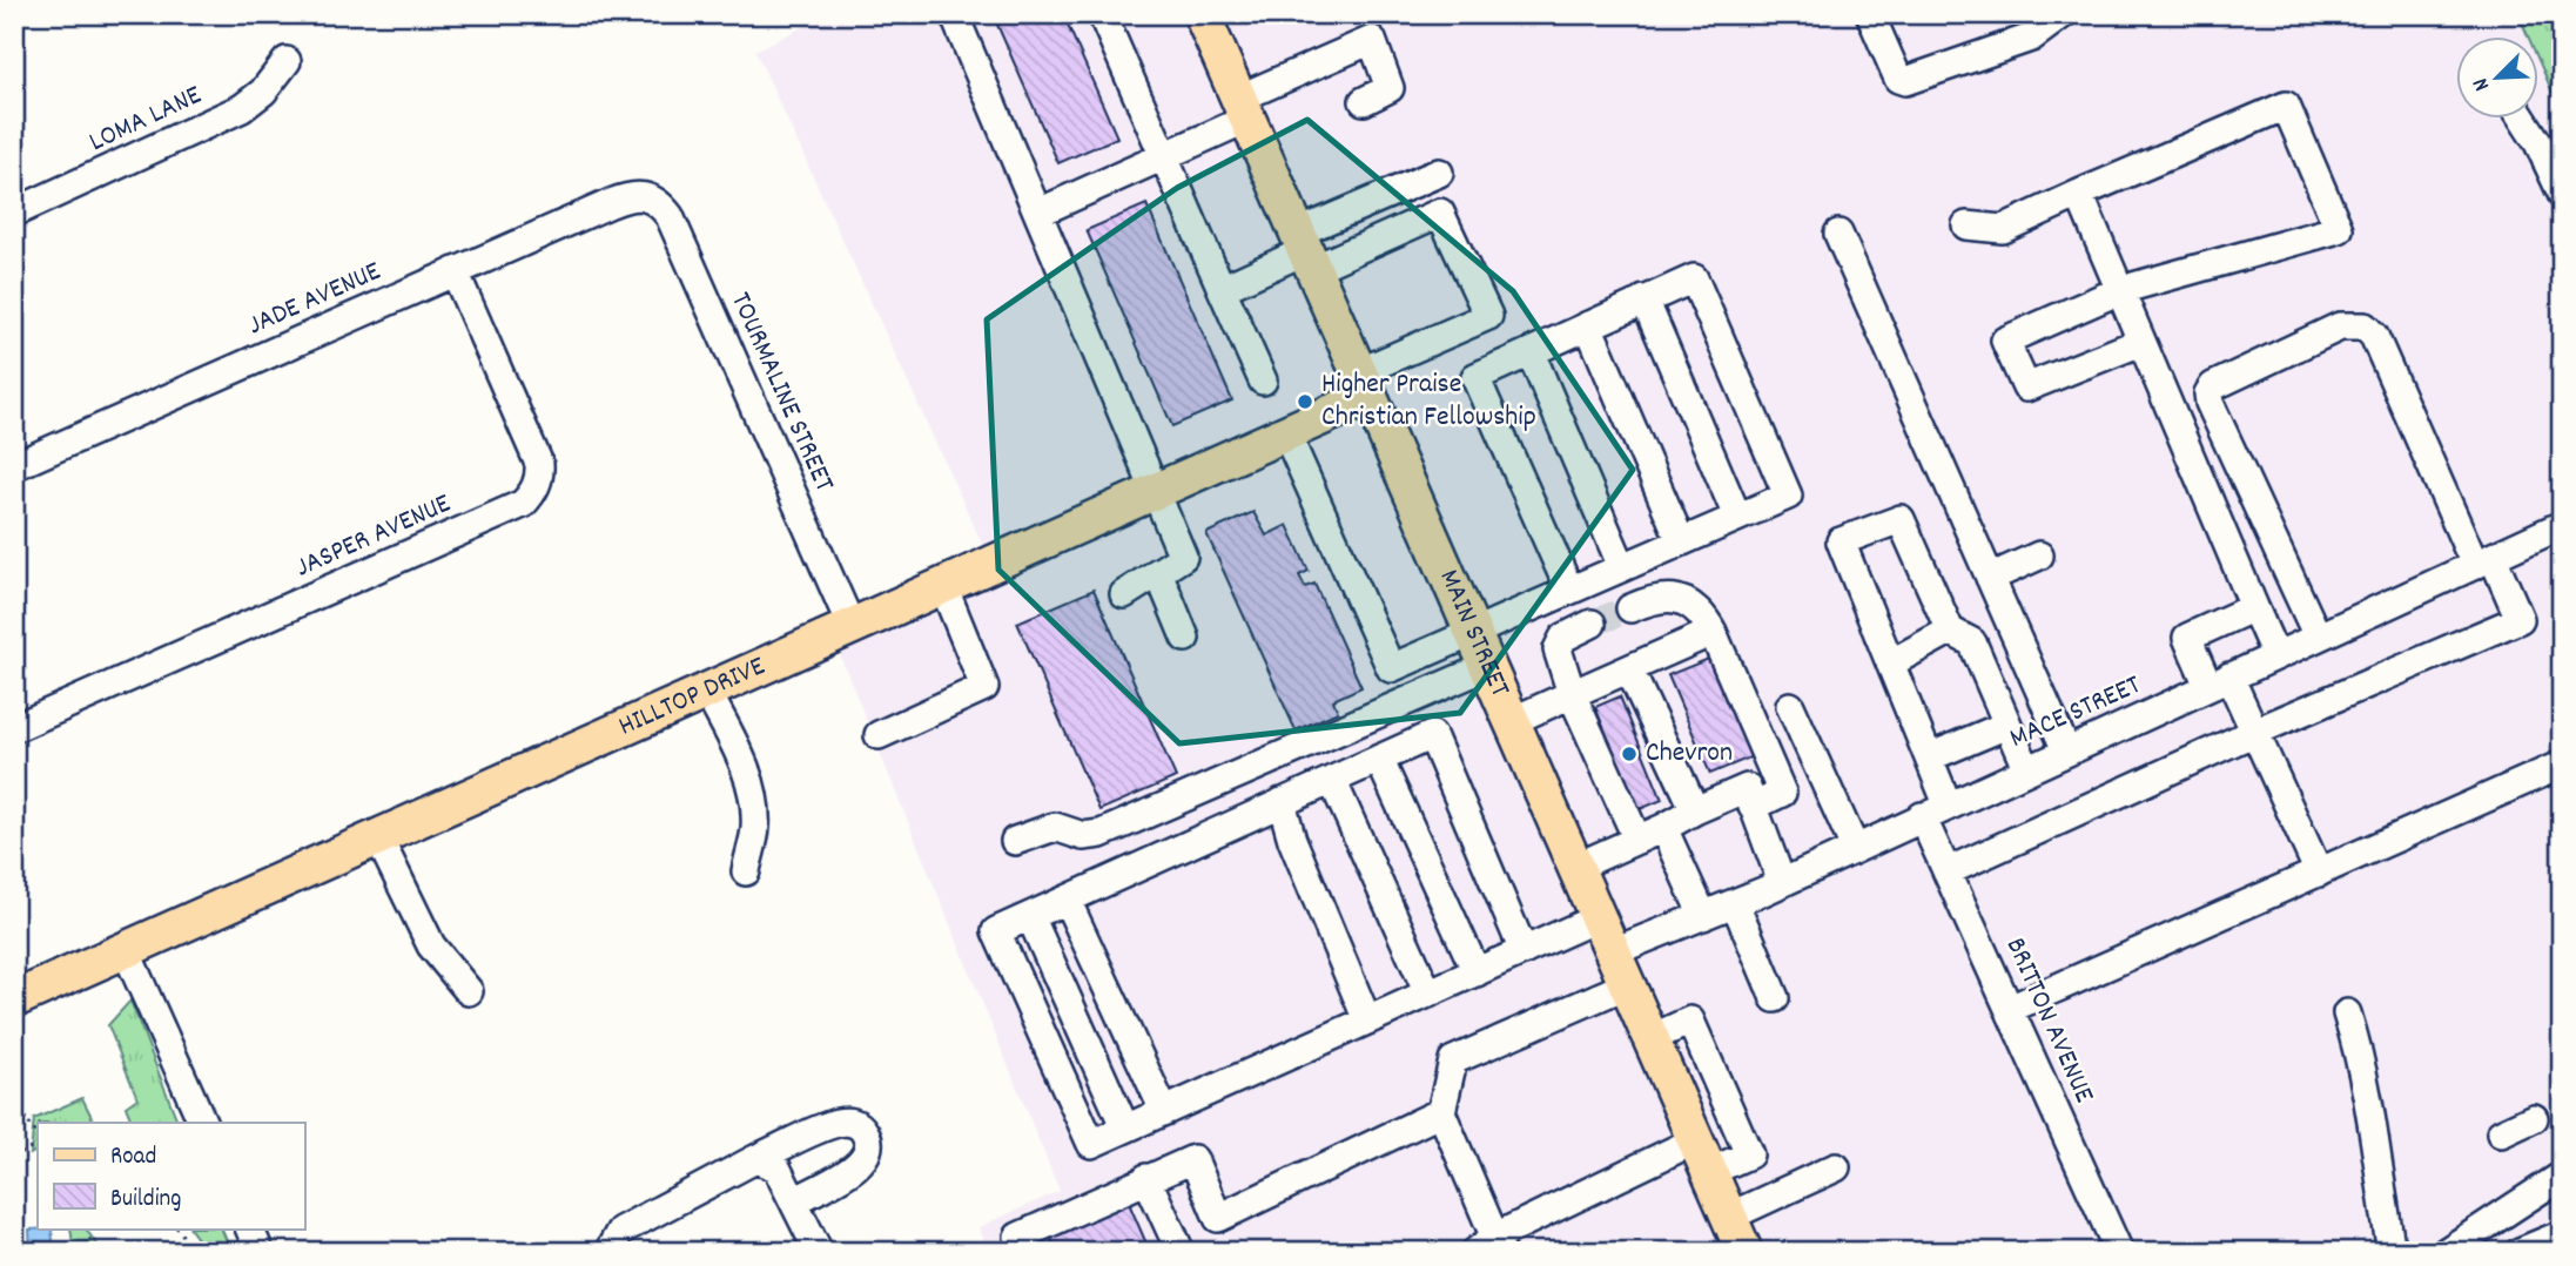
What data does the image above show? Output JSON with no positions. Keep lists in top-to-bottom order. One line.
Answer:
{"streets":{"main road":["MAIN STREET","HILLTOP DRIVE"],"street":["LOMA LANE","JADE AVENUE","TOURMALINE STREET","JASPER AVENUE","MACE STREET","BRITTON AVENUE"]},"crossings":[["JADE AVENUE","TOURMALINE STREET"],["JADE AVENUE","JASPER AVENUE"],["TOURMALINE STREET","HILLTOP DRIVE"],["MAIN STREET","HILLTOP DRIVE"],["MAIN STREET","MACE STREET"],["MACE STREET","BRITTON AVENUE"]],"places":["Higher Praise Christian Fellowship","Chevron"],"legend":["Road","Building"],"north":"bottom left"}
